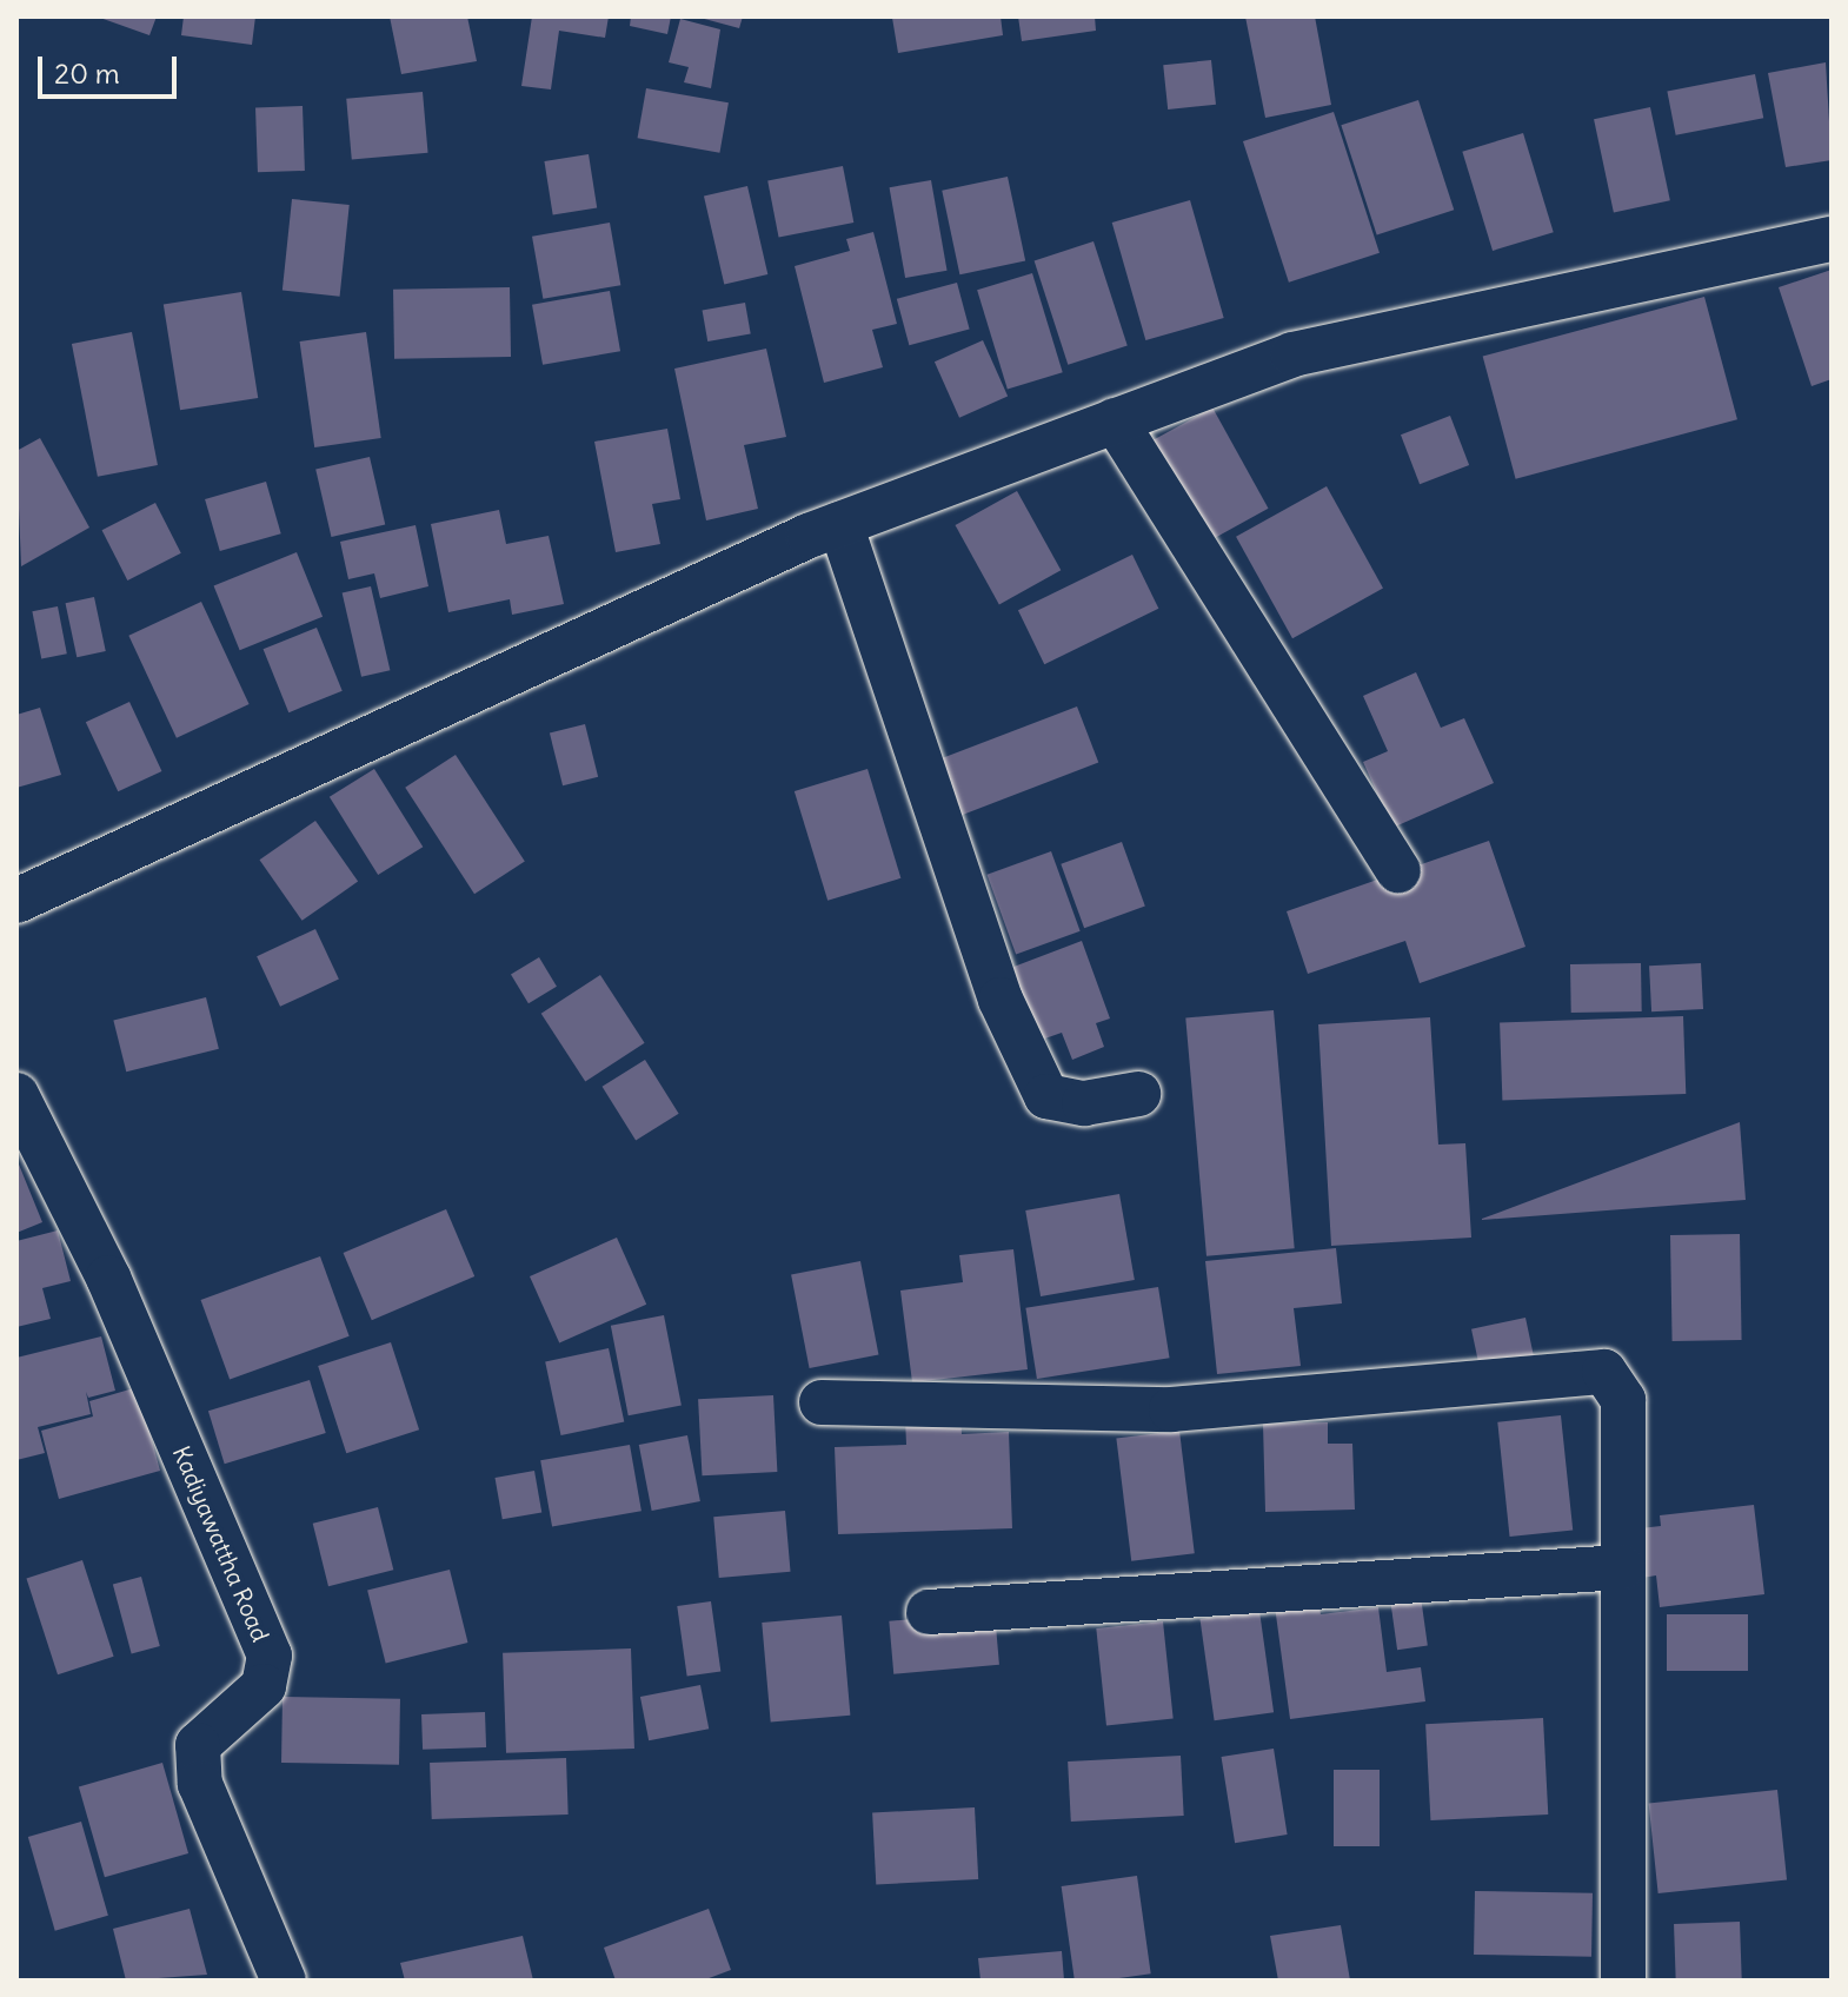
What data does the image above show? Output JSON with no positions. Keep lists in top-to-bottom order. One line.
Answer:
{"streets":{"street":["Kadiyawattha Road"]},"scale_bar":"20 m"}
